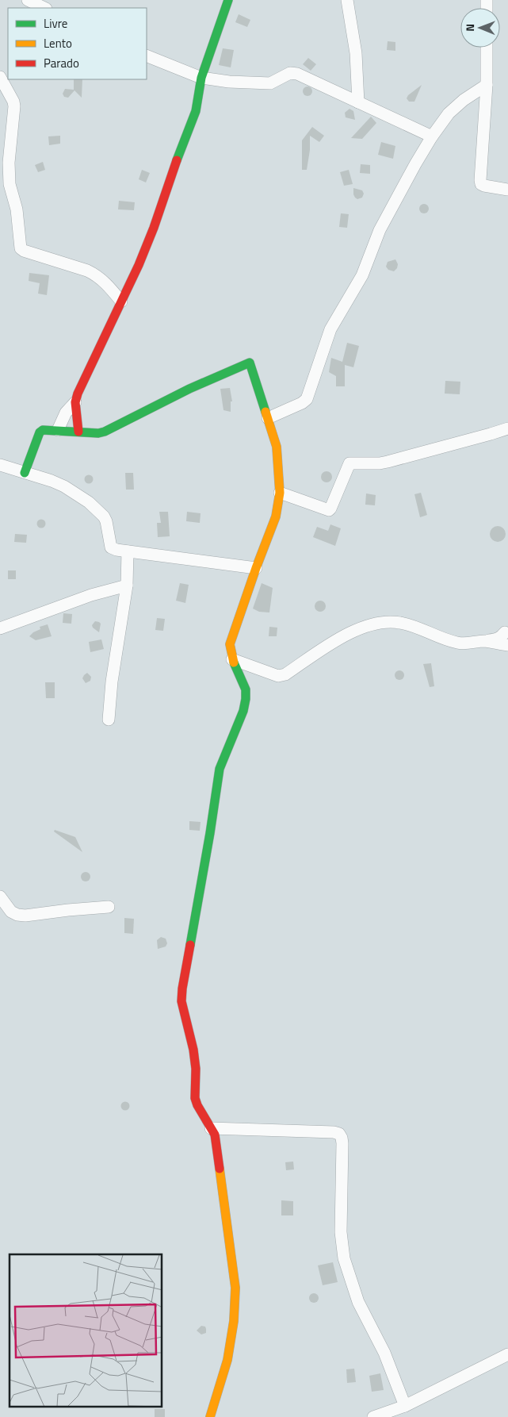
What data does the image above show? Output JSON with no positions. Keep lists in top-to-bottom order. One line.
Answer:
{"legend":["Livre","Lento","Parado"],"north":"left"}
